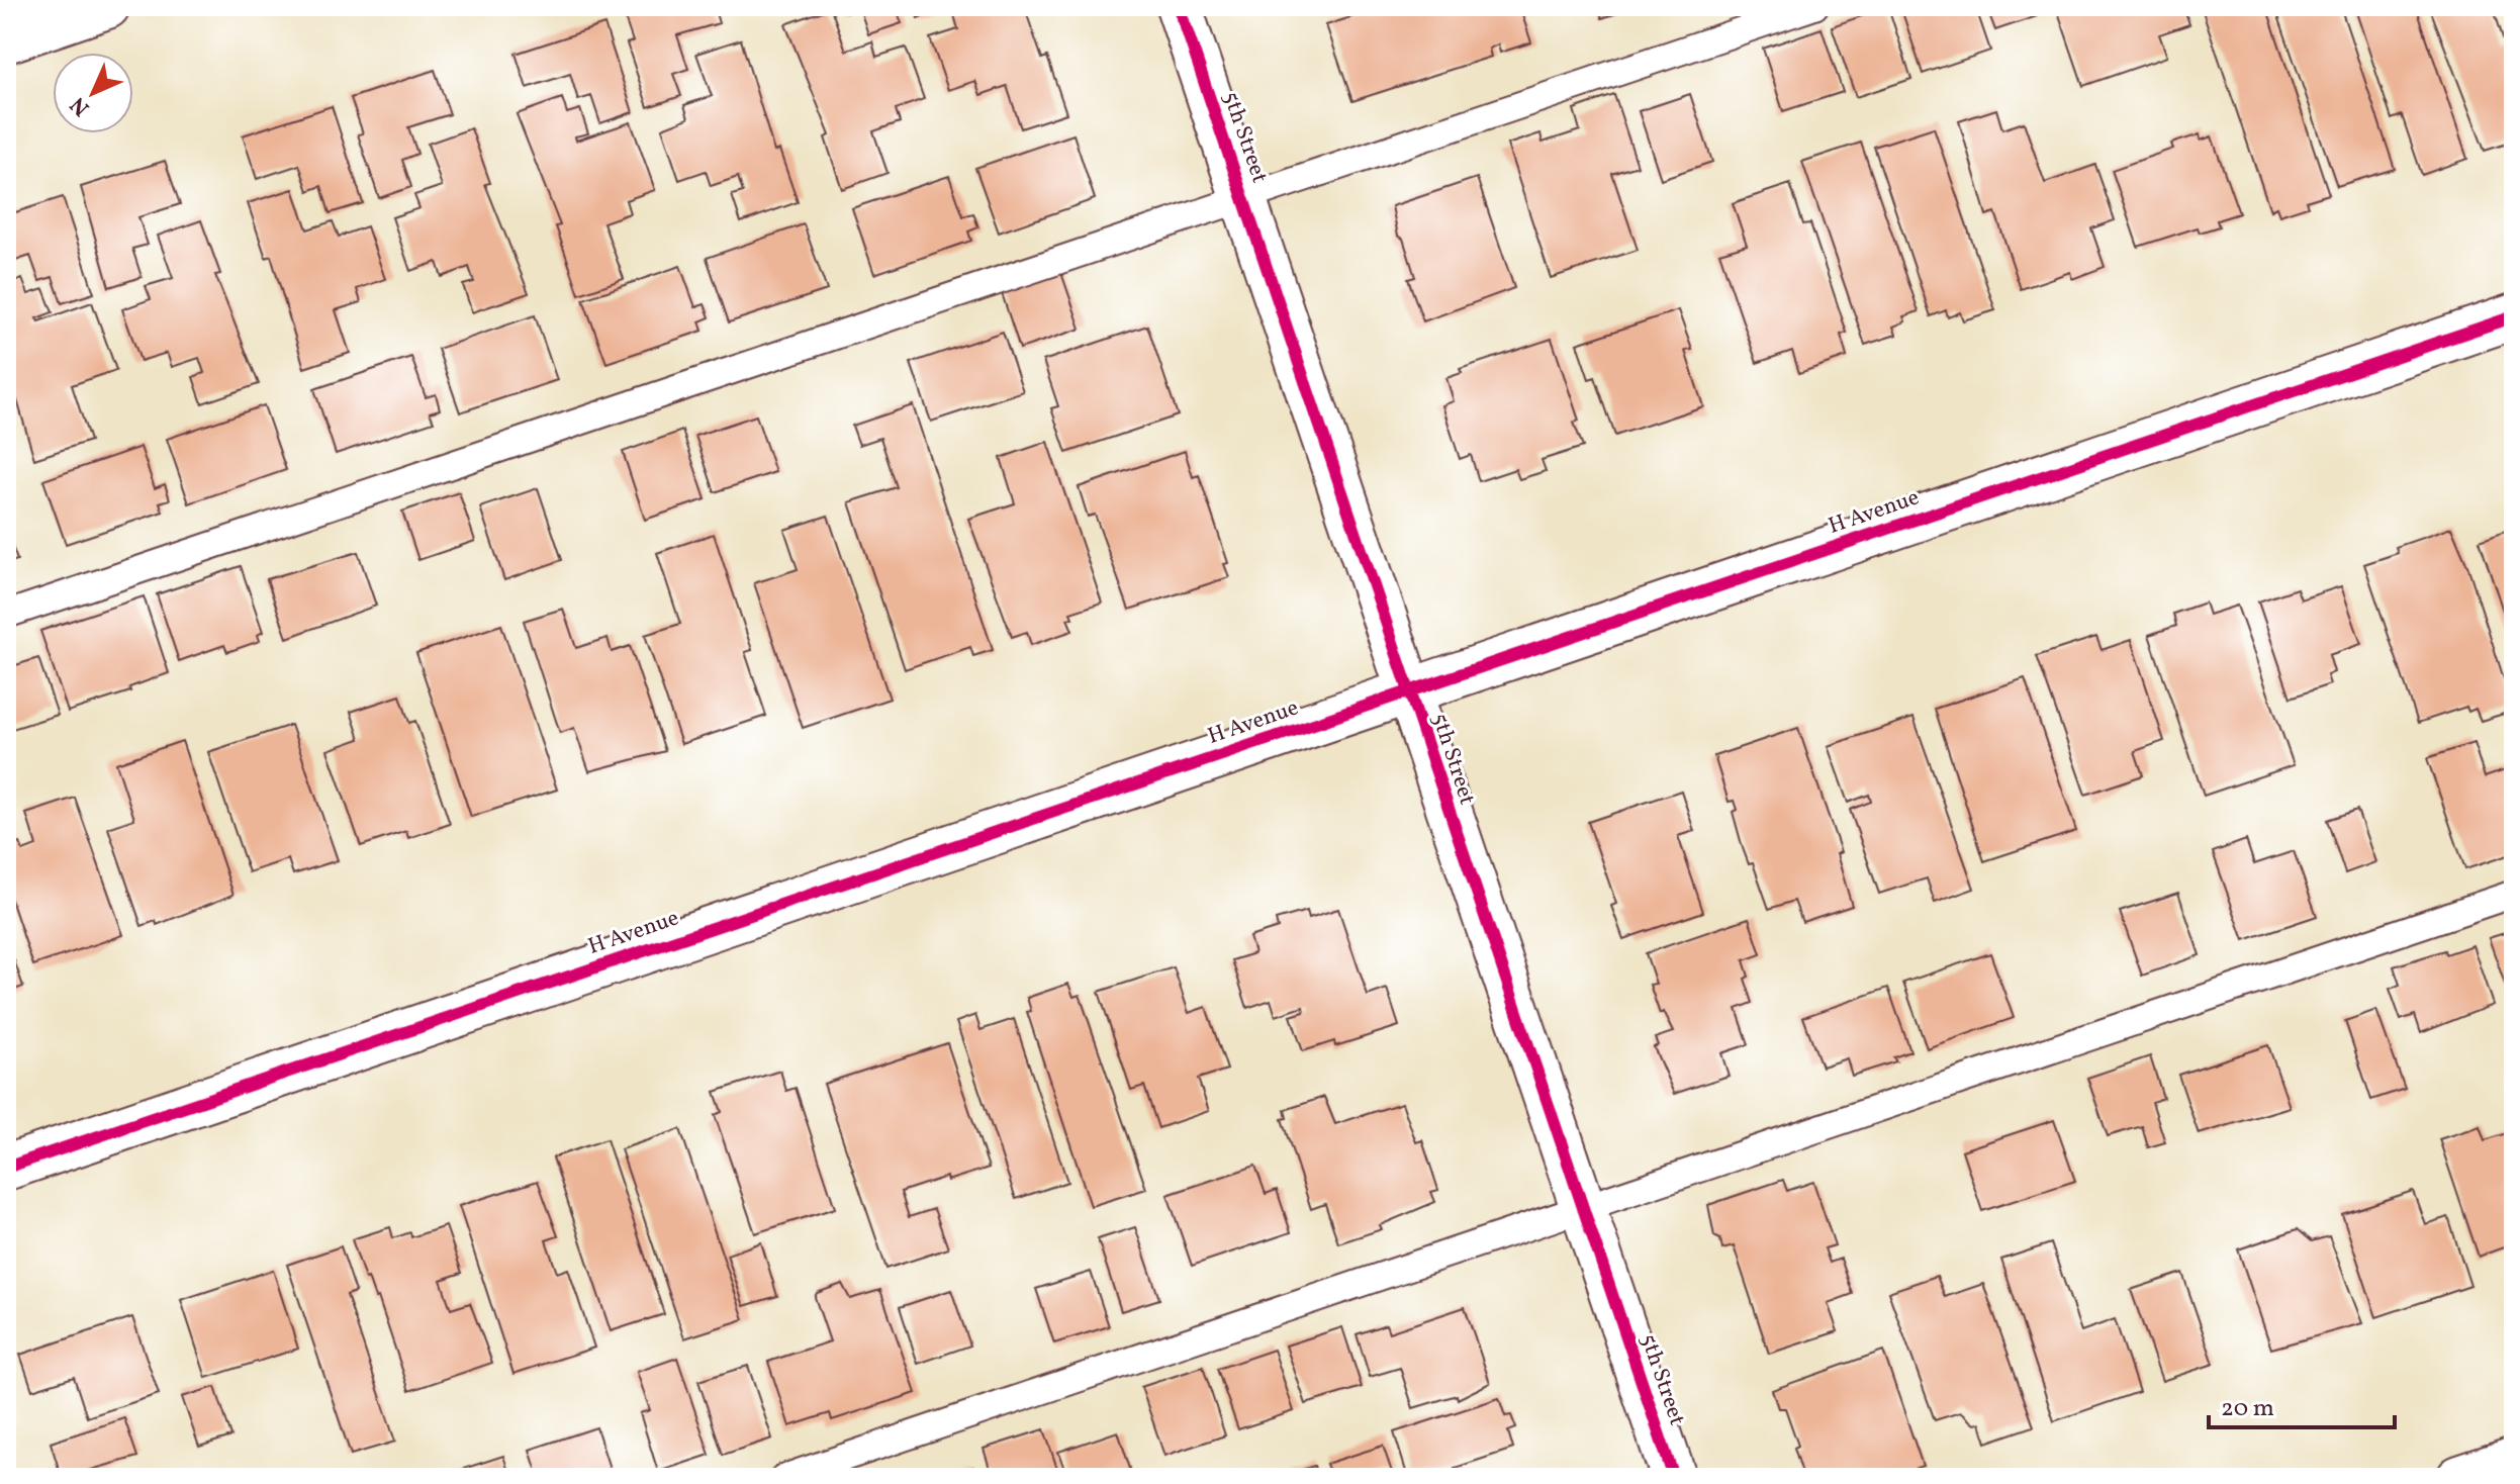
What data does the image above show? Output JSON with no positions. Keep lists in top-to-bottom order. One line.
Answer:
{"streets":{"street":["5th Street","H Avenue"]},"crossings":[["5th Street","H Avenue"]],"scale_bar":"20 m","north":"bottom left"}
